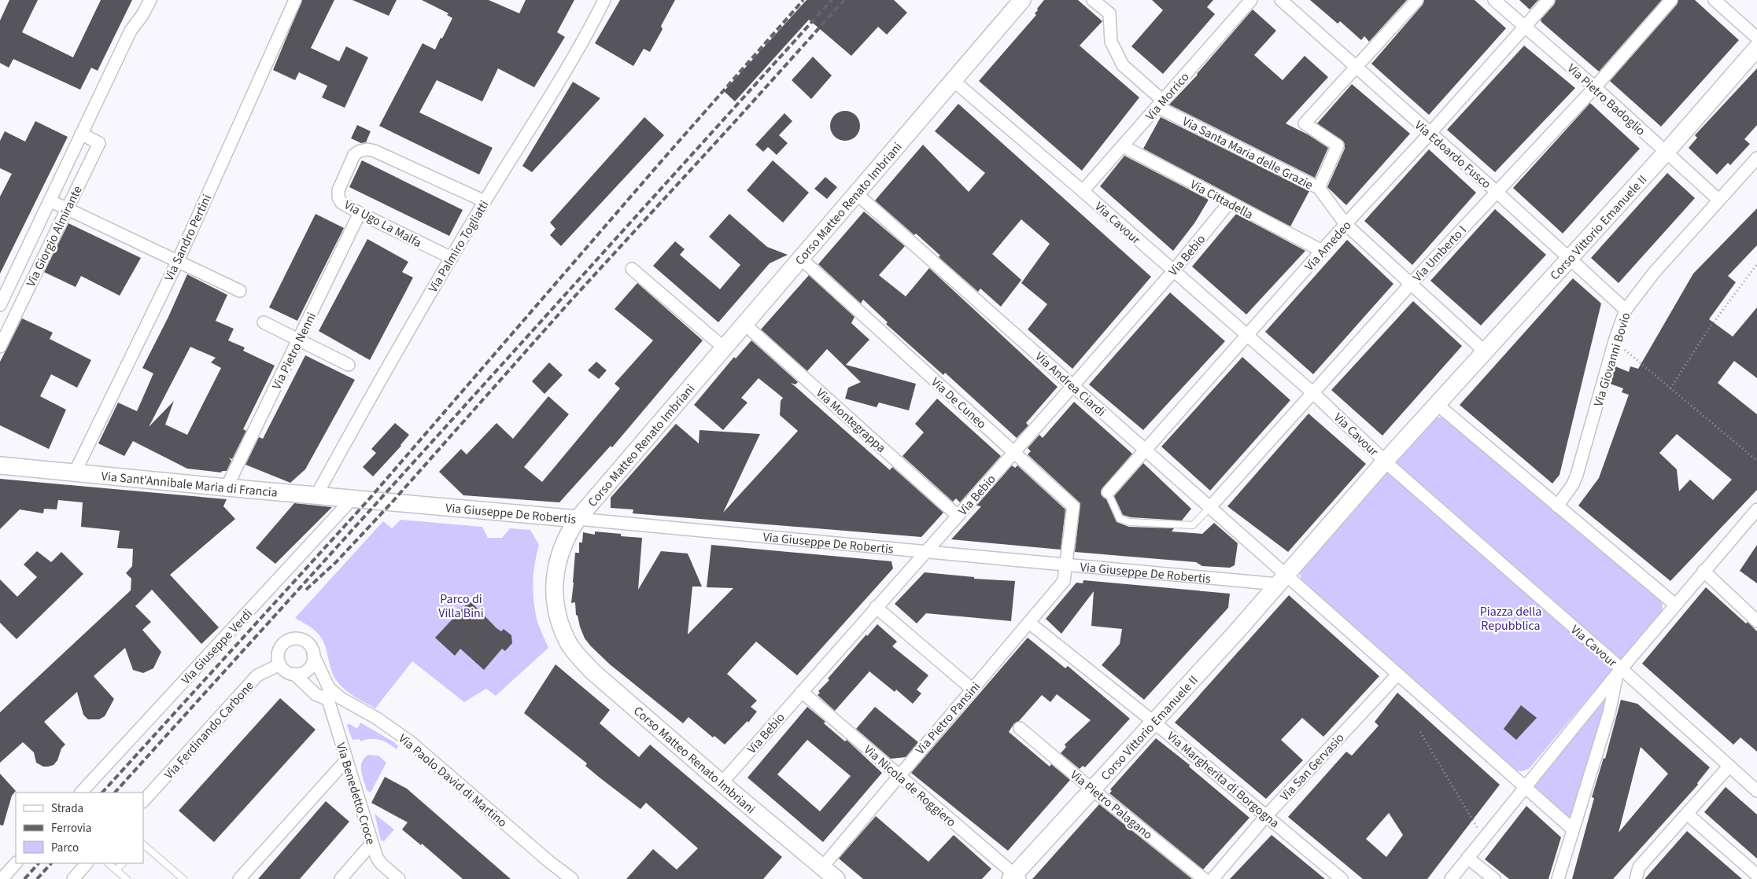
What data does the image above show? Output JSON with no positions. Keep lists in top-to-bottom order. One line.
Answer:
{"streets":{"street":["Via Morrico","Via Pietro Badoglio","Via Santa Maria delle Grazie","Via Edoardo Fusco","Via Cittadella","Corso Matteo Renato Imbriani","Via Cavour","Via Ugo La Malfa","Corso Vittorio Emanuele II","Via Giorgio Almirante","Via Sandro Pertini","Via Amedeo","Via Palmiro Togliatti","Via Umberto I","Via Bebio","Via Pietro Nenni","Via Giovanni Bovio","Via Andrea Ciardi","Via De Cuneo","Via Montegrappa","Via Sant'Annibale Maria di Francia","Via Giuseppe De Robertis","Via Giuseppe Verdi","Via Pietro Pansini","Via Ferdinando Carbone","Via San Gervasio","Via Margherita di Borgogna","Via Paolo David di Martino","Via Nicola de Roggiero","Via Benedetto Croce","Via Pietro Palagano"]},"crossings":[["Via Morrico","Via Santa Maria delle Grazie"],["Via Morrico","Via Cittadella"],["Via Morrico","Via Cavour"],["Via Pietro Badoglio","Corso Vittorio Emanuele II"],["Via Pietro Badoglio","Via Amedeo"],["Via Pietro Badoglio","Via Umberto I"],["Via Pietro Badoglio","Via Giovanni Bovio"],["Via Santa Maria delle Grazie","Corso Vittorio Emanuele II"],["Via Santa Maria delle Grazie","Via Amedeo"],["Via Santa Maria delle Grazie","Via Umberto I"],["Via Edoardo Fusco","Corso Vittorio Emanuele II"],["Via Edoardo Fusco","Via Amedeo"],["Via Edoardo Fusco","Via Umberto I"],["Via Edoardo Fusco","Via Giovanni Bovio"],["Via Cittadella","Via Amedeo"],["Via Cittadella","Via Bebio"],["Corso Matteo Renato Imbriani","Via Cavour"],["Corso Matteo Renato Imbriani","Via Bebio"],["Corso Matteo Renato Imbriani","Via Andrea Ciardi"],["Corso Matteo Renato Imbriani","Via De Cuneo"],["Corso Matteo Renato Imbriani","Via Montegrappa"],["Corso Matteo Renato Imbriani","Via Giuseppe De Robertis"],["Corso Matteo Renato Imbriani","Via Pietro Pansini"],["Via Cavour","Via Amedeo"],["Via Cavour","Via Umberto I"],["Via Cavour","Via Bebio"],["Via Ugo La Malfa","Via Palmiro Togliatti"],["Via Ugo La Malfa","Via Pietro Nenni"],["Corso Vittorio Emanuele II","Via Andrea Ciardi"],["Corso Vittorio Emanuele II","Via Giuseppe De Robertis"],["Corso Vittorio Emanuele II","Via Margherita di Borgogna"],["Corso Vittorio Emanuele II","Via Nicola de Roggiero"],["Corso Vittorio Emanuele II","Via Pietro Palagano"],["Via Sandro Pertini","Via Sant'Annibale Maria di Francia"],["Via Amedeo","Via Andrea Ciardi"],["Via Palmiro Togliatti","Via Sant'Annibale Maria di Francia"],["Via Umberto I","Via Andrea Ciardi"],["Via Bebio","Via Andrea Ciardi"],["Via Bebio","Via De Cuneo"],["Via Bebio","Via Montegrappa"],["Via Bebio","Via Giuseppe De Robertis"],["Via Bebio","Via Nicola de Roggiero"],["Via Pietro Nenni","Via Sant'Annibale Maria di Francia"],["Via Andrea Ciardi","Via Giuseppe De Robertis"],["Via De Cuneo","Via Giuseppe De Robertis"],["Via De Cuneo","Via Pietro Pansini"],["Via Sant'Annibale Maria di Francia","Via Giuseppe De Robertis"],["Via Sant'Annibale Maria di Francia","Via Giuseppe Verdi"],["Via Giuseppe De Robertis","Via Pietro Pansini"],["Via Pietro Pansini","Via Margherita di Borgogna"],["Via Pietro Pansini","Via Nicola de Roggiero"],["Via Ferdinando Carbone","Via Paolo David di Martino"],["Via Ferdinando Carbone","Via Benedetto Croce"],["Via San Gervasio","Via Margherita di Borgogna"],["Via Paolo David di Martino","Via Benedetto Croce"]],"parks":["Parco di Villa Bini","Piazza della Repubblica"],"legend":["Strada","Ferrovia","Parco"]}
